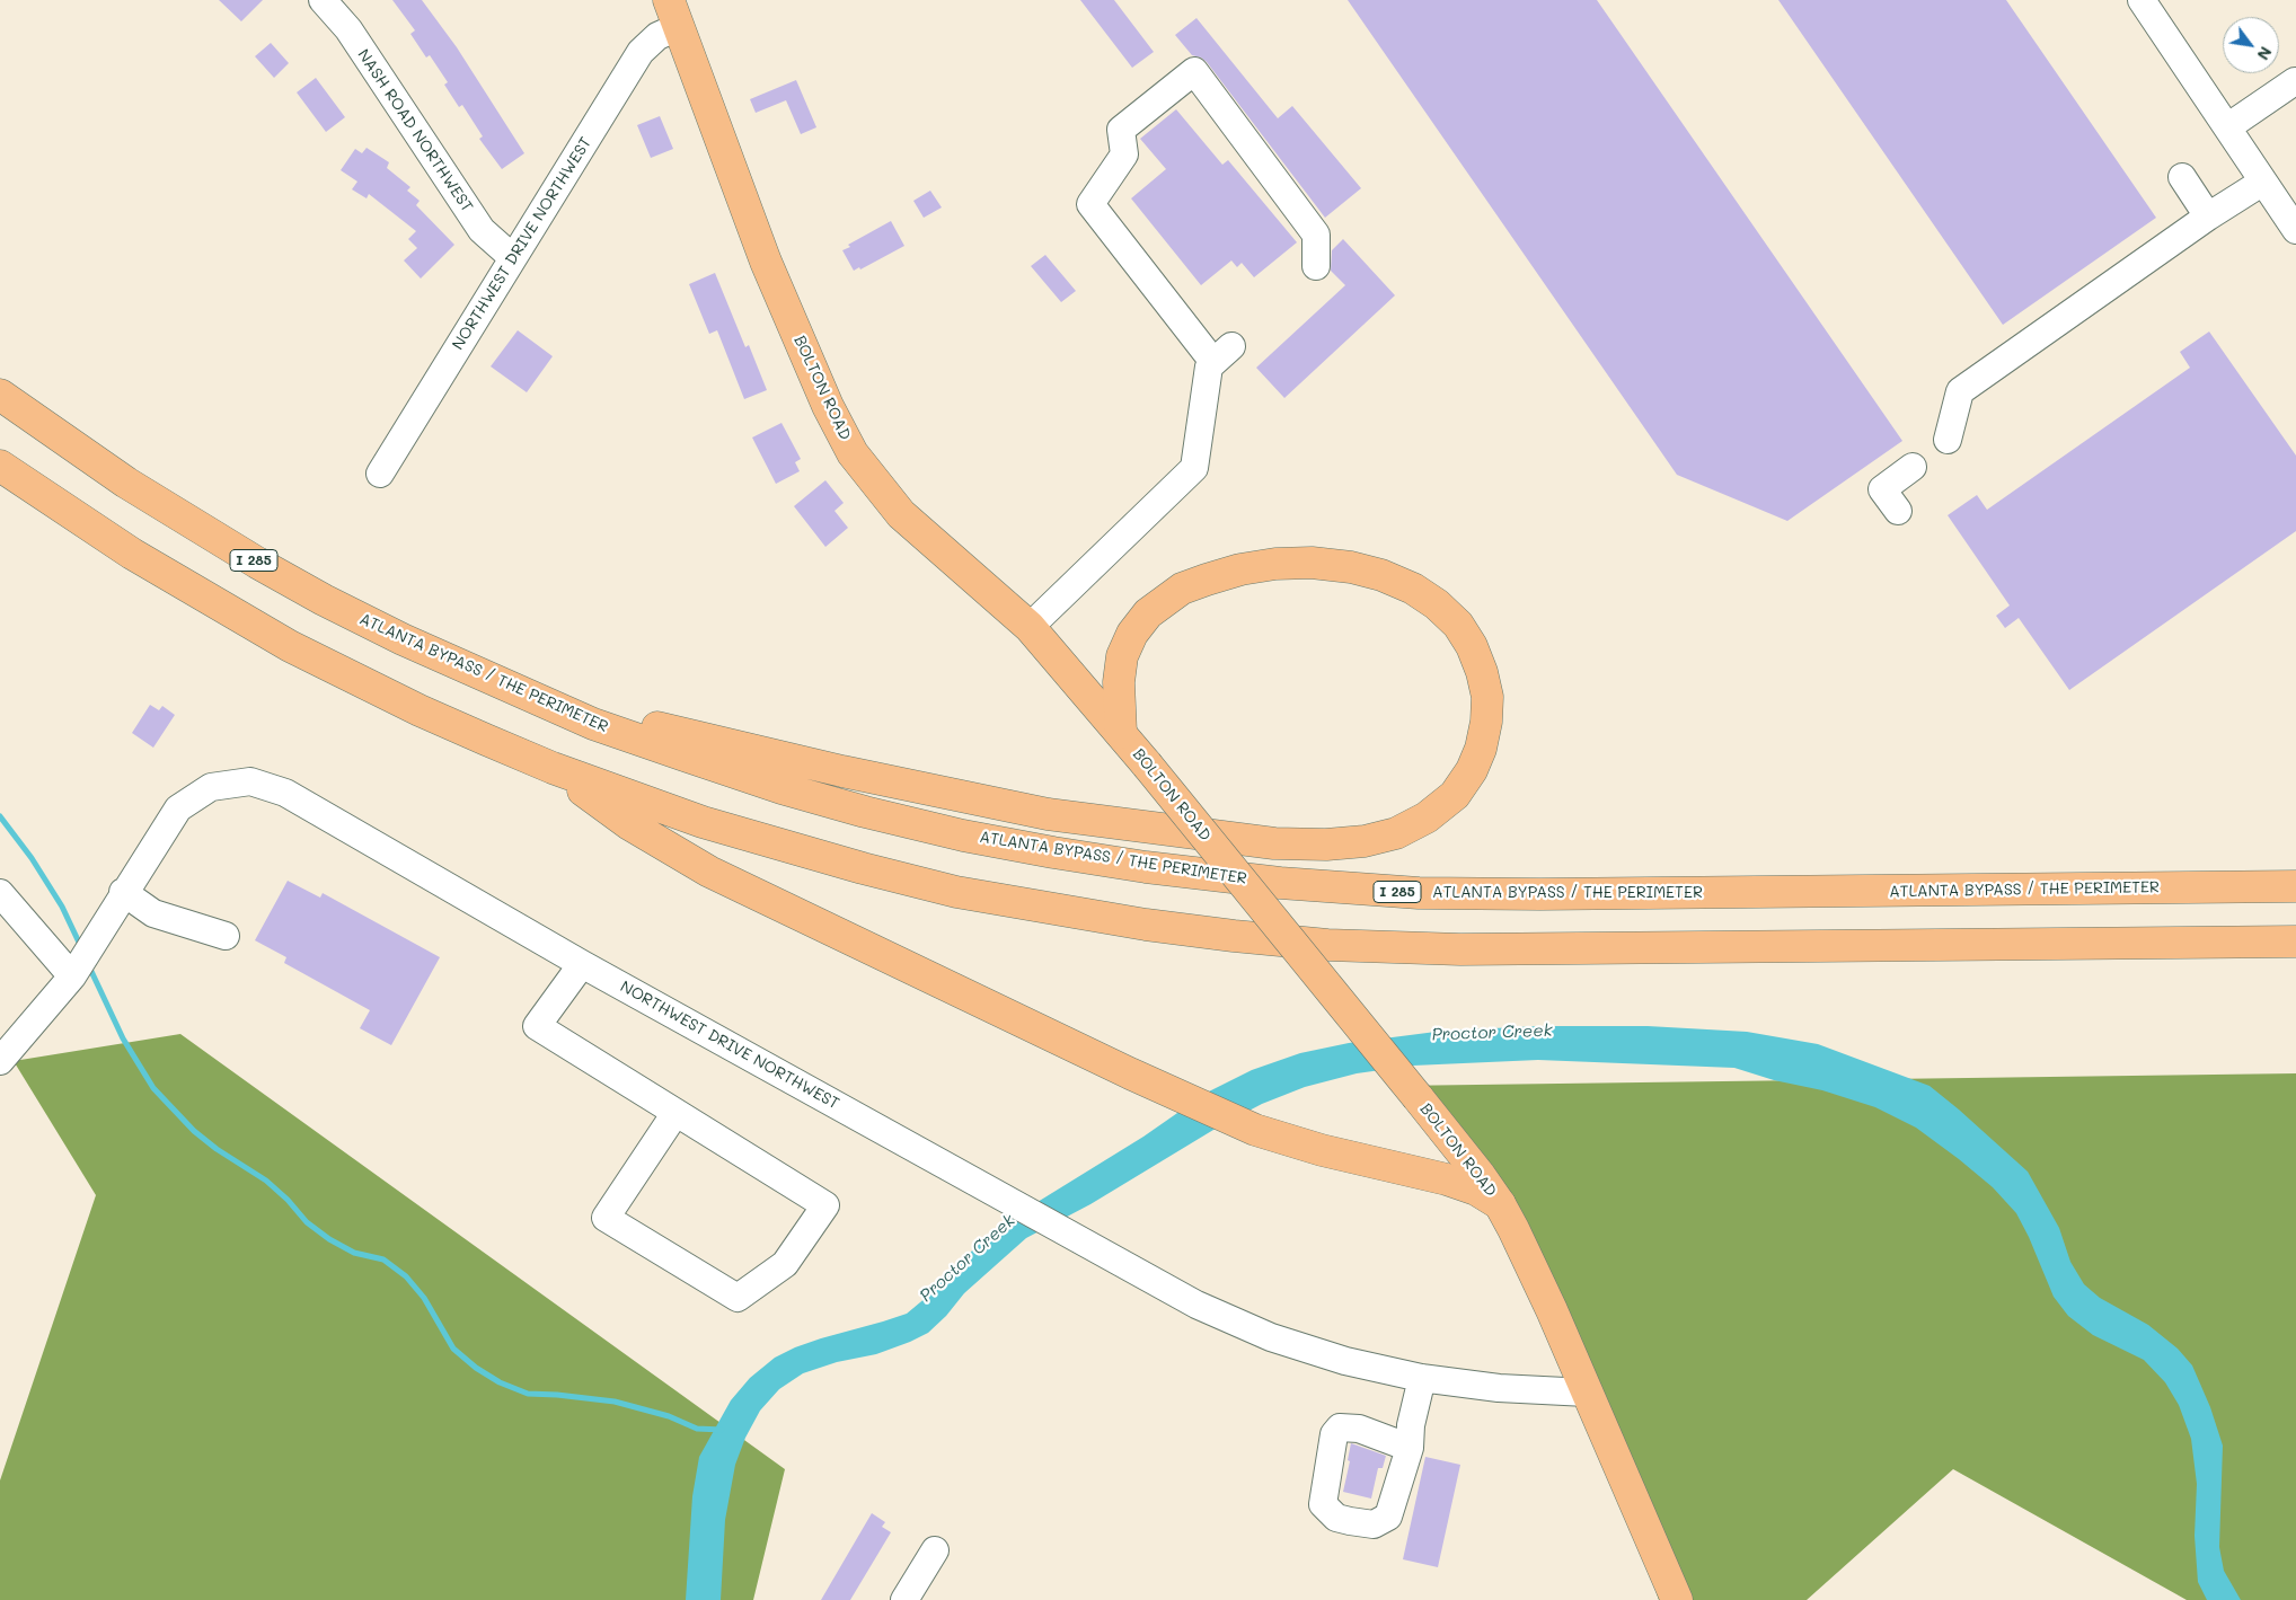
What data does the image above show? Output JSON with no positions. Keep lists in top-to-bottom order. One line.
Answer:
{"streets":{"main road":["BOLTON ROAD","I 285","ATLANTA BYPASS / THE PERIMETER"],"street":["NASH ROAD NORTHWEST","NORTHWEST DRIVE NORTHWEST"]},"crossings":[["NASH ROAD NORTHWEST","NORTHWEST DRIVE NORTHWEST"],["NORTHWEST DRIVE NORTHWEST","BOLTON ROAD"]],"water":["Proctor Creek"],"north":"bottom right"}
